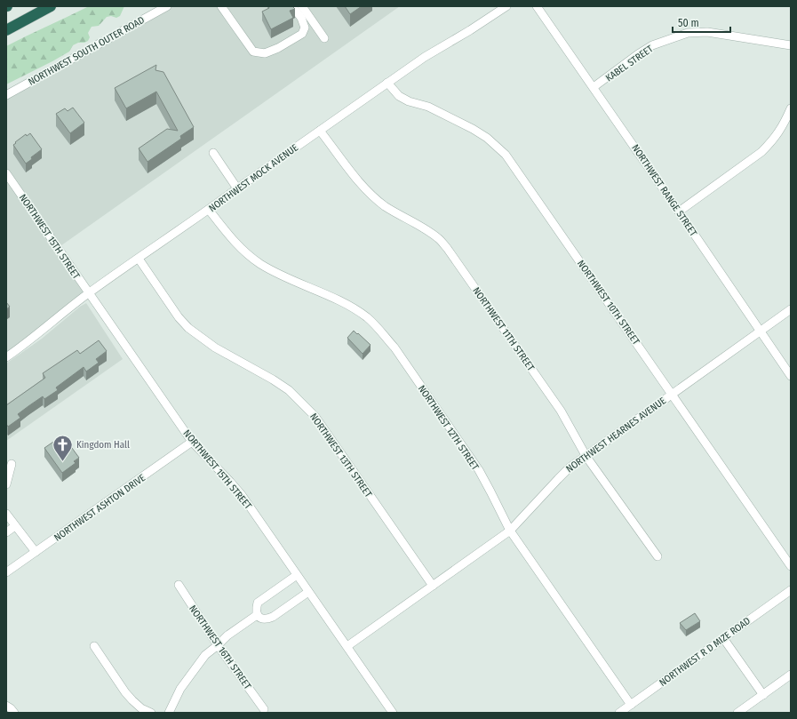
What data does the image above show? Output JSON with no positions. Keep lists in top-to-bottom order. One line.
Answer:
{"streets":{"street":["NORTHWEST SOUTH OUTER ROAD","KABEL STREET","NORTHWEST MOCK AVENUE","NORTHWEST RANGE STREET","NORTHWEST 15TH STREET","NORTHWEST 10TH STREET","NORTHWEST 11TH STREET","NORTHWEST 12TH STREET","NORTHWEST HEARNES AVENUE","NORTHWEST 13TH STREET","NORTHWEST ASHTON DRIVE","NORTHWEST 16TH STREET","NORTHWEST R D MIZE ROAD"]},"crossings":[["KABEL STREET","NORTHWEST RANGE STREET"],["NORTHWEST MOCK AVENUE","NORTHWEST 15TH STREET"],["NORTHWEST MOCK AVENUE","NORTHWEST 10TH STREET"],["NORTHWEST MOCK AVENUE","NORTHWEST 11TH STREET"],["NORTHWEST MOCK AVENUE","NORTHWEST 12TH STREET"],["NORTHWEST MOCK AVENUE","NORTHWEST 13TH STREET"],["NORTHWEST RANGE STREET","NORTHWEST HEARNES AVENUE"],["NORTHWEST 15TH STREET","NORTHWEST HEARNES AVENUE"],["NORTHWEST 15TH STREET","NORTHWEST ASHTON DRIVE"],["NORTHWEST 10TH STREET","NORTHWEST HEARNES AVENUE"],["NORTHWEST 11TH STREET","NORTHWEST HEARNES AVENUE"],["NORTHWEST 12TH STREET","NORTHWEST HEARNES AVENUE"],["NORTHWEST 12TH STREET","NORTHWEST R D MIZE ROAD"],["NORTHWEST HEARNES AVENUE","NORTHWEST 13TH STREET"]],"places":{"church":["Kingdom Hall"]},"scale_bar":"50 m"}
